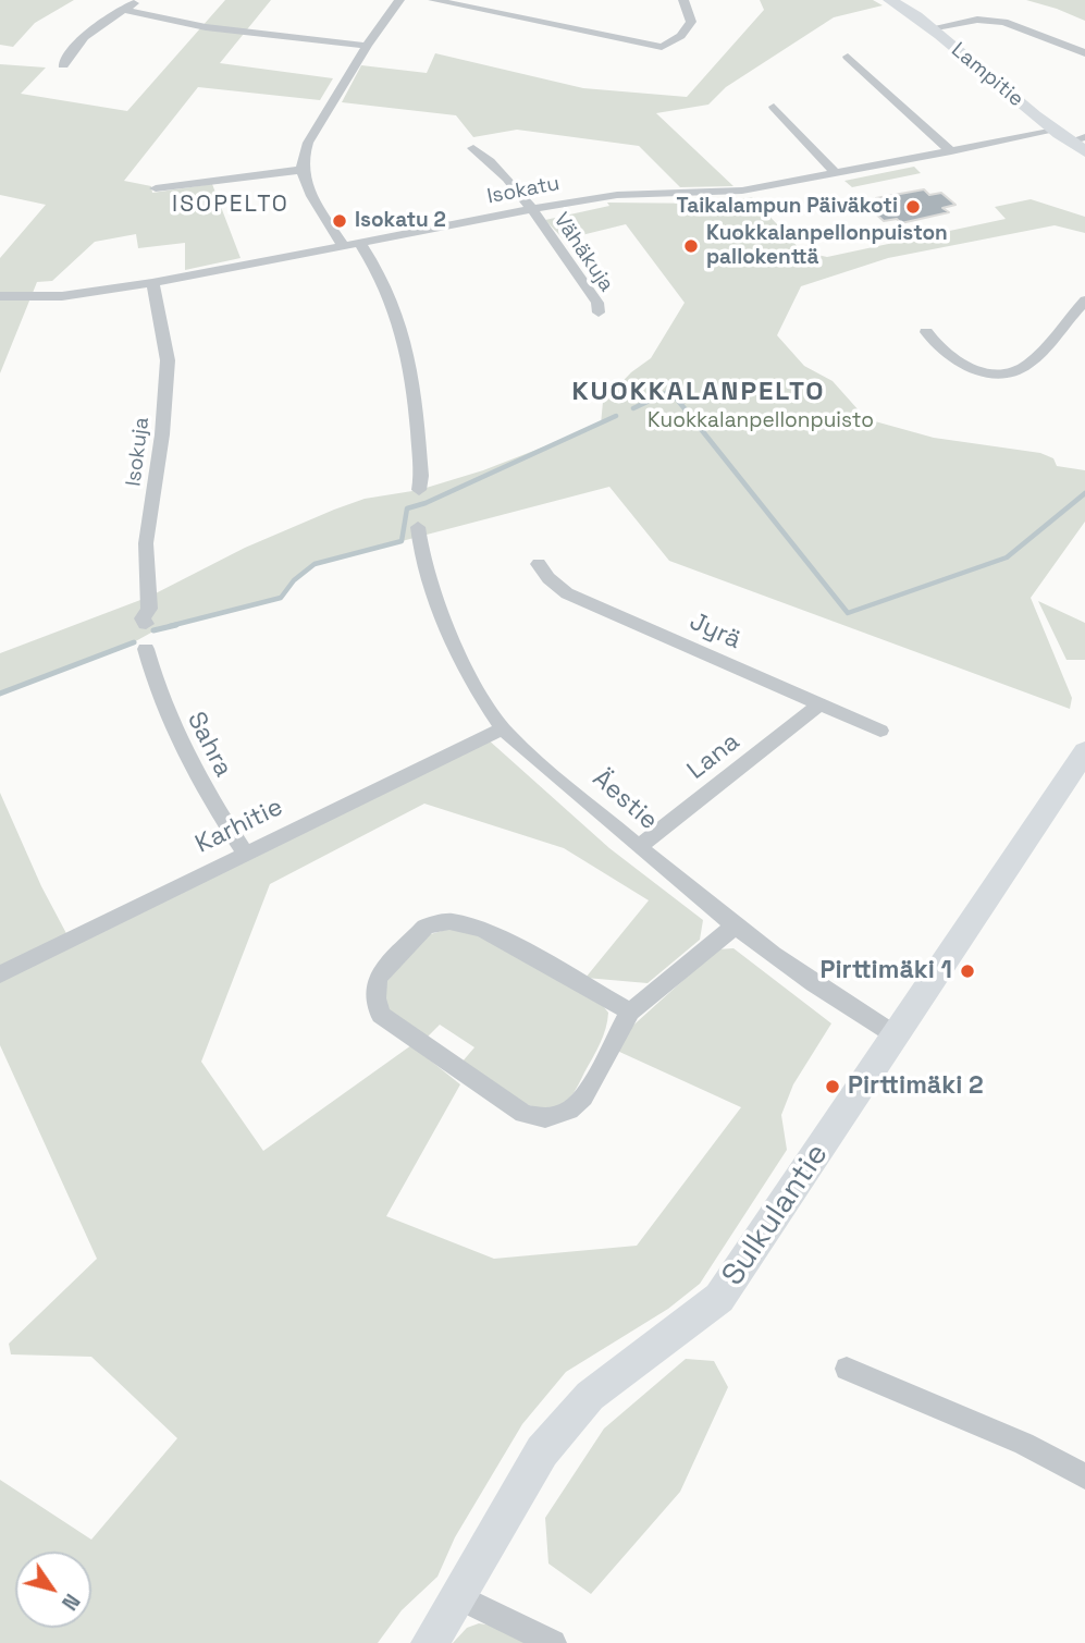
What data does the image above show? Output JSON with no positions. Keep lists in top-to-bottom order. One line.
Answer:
{"streets":{"main road":["Lampitie","Sulkulantie"],"street":["Isokatu","Vähäkuja","Isokuja","Jyrä","Sahra","Lana","Äestie","Karhitie"]},"crossings":[["Lampitie","Isokatu"],["Isokatu","Vähäkuja"],["Isokatu","Isokuja"],["Jyrä","Lana"],["Sahra","Karhitie"],["Lana","Äestie"],["Äestie","Karhitie"],["Äestie","Sulkulantie"]],"districts":["ISOPELTO","KUOKKALANPELTO"],"parks":["Kuokkalanpellonpuisto"],"places":["Taikalampun Päiväkoti","Isokatu 2","Kuokkalanpellonpuiston pallokenttä","Pirttimäki 1","Pirttimäki 2"],"north":"bottom right"}
